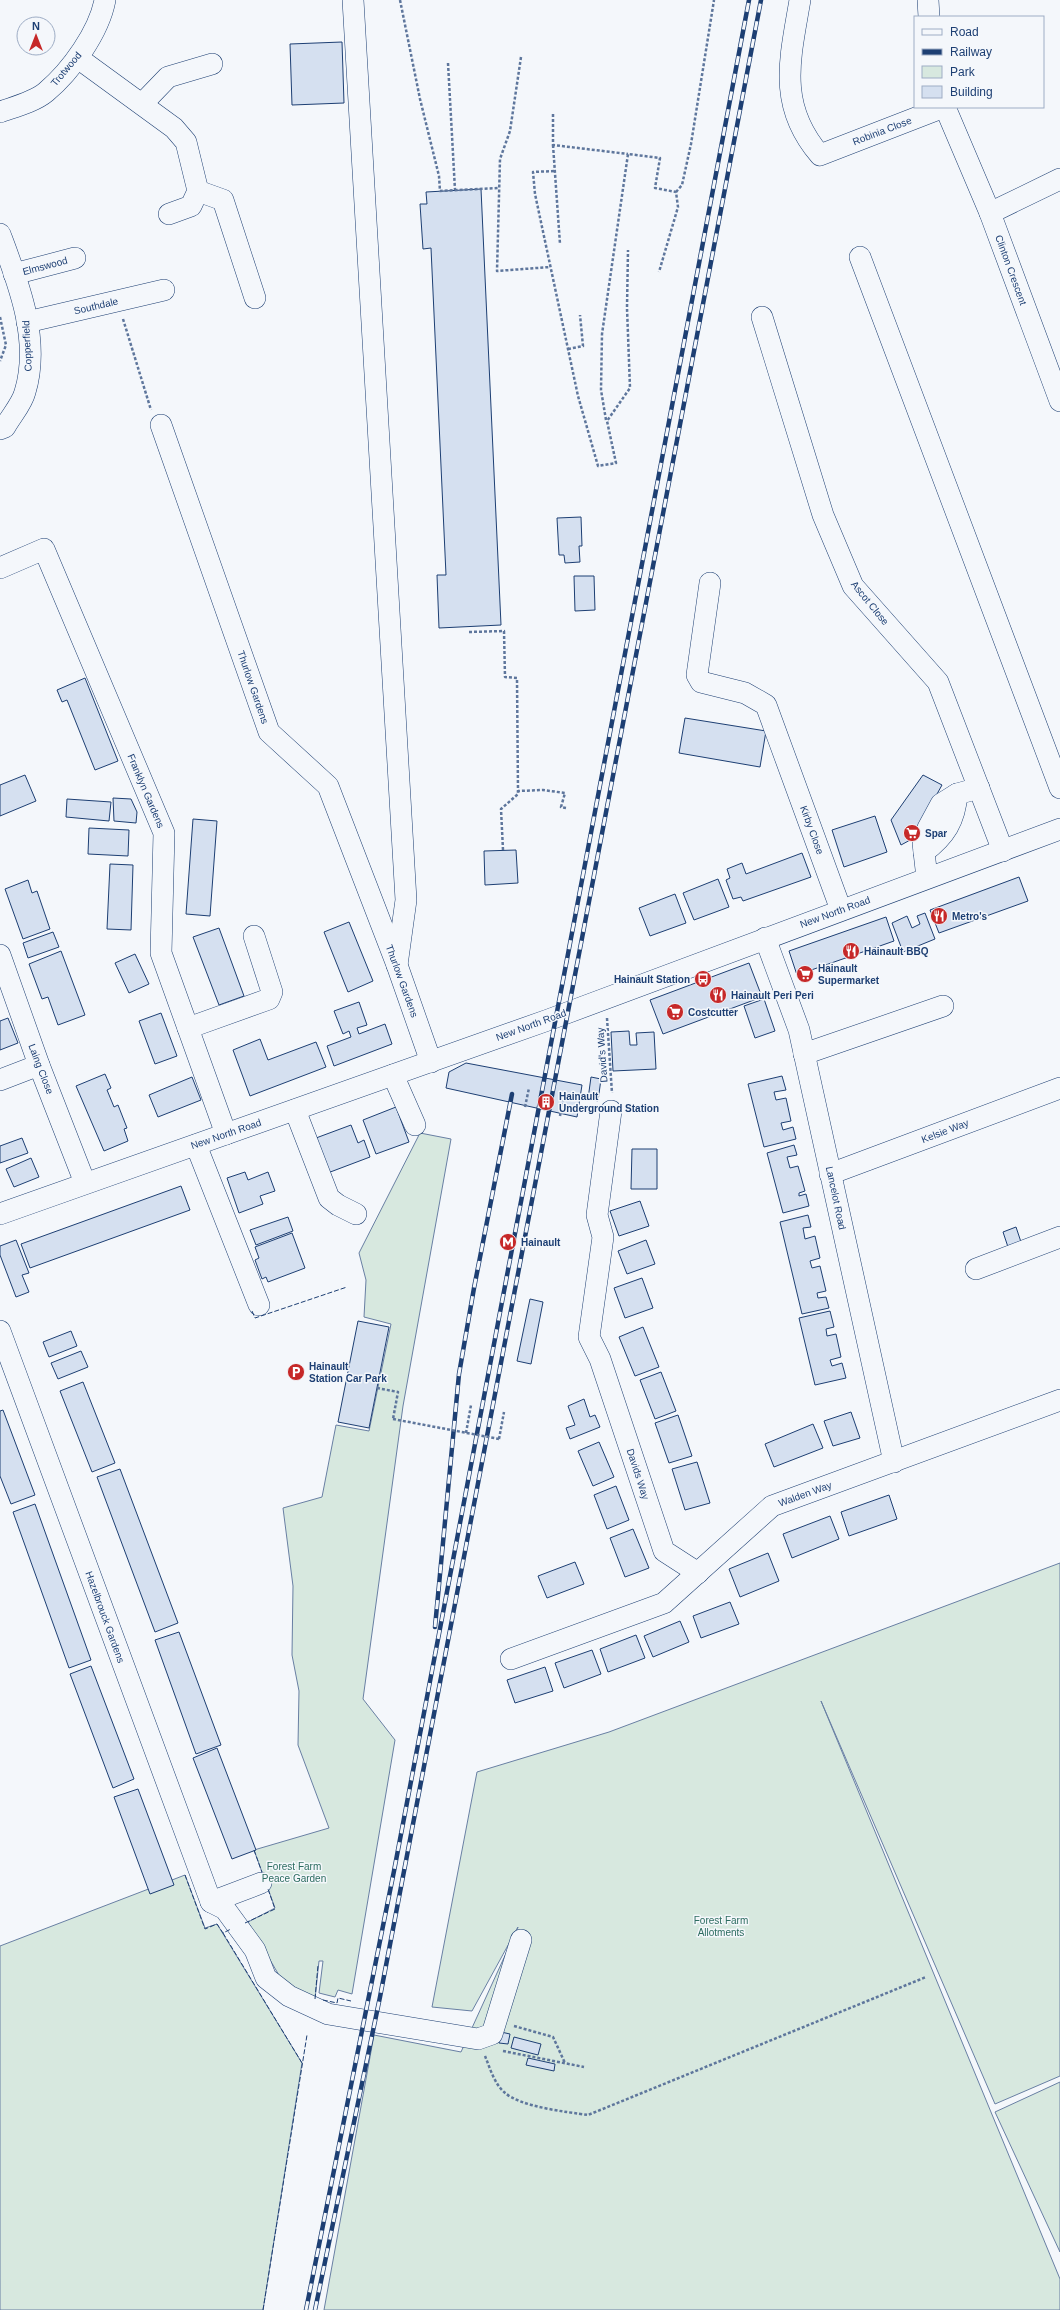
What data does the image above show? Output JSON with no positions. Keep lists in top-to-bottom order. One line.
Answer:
{"streets":{"street":["Trotwood","Robinia Close","Elmswood","Clinton Crescent","Southdale","Copperfield","Ascot Close","Thurlow Gardens","Franklyn Gardens","Kirby Close","New North Road","Laing Close","Kelsie Way","Lancelot Road","Davids Way","Walden Way","Hazelbrouck Gardens"],"path":["David's Way"]},"crossings":[["Robinia Close","Clinton Crescent"],["Elmswood","Copperfield"],["Southdale","Copperfield"],["Ascot Close","New North Road"],["Thurlow Gardens","New North Road"],["Franklyn Gardens","New North Road"],["Kirby Close","New North Road"],["New North Road","David's Way"],["New North Road","Laing Close"],["New North Road","Lancelot Road"],["David's Way","Davids Way"],["Kelsie Way","Lancelot Road"],["Lancelot Road","Walden Way"],["Davids Way","Walden Way"]],"parks":["Forest Farm Peace Garden","Forest Farm Allotments"],"places":{"supermarket":["Spar","Hainault Supermarket","Costcutter"],"restaurant":["Metro's","Hainault BBQ","Hainault Peri Peri"],"bus stop":["Hainault Station"],"building":["Hainault Underground Station"],"metro station":["Hainault"],"parking":["Hainault Station Car Park"]},"legend":["Road","Railway","Park","Building"],"north":"top"}
